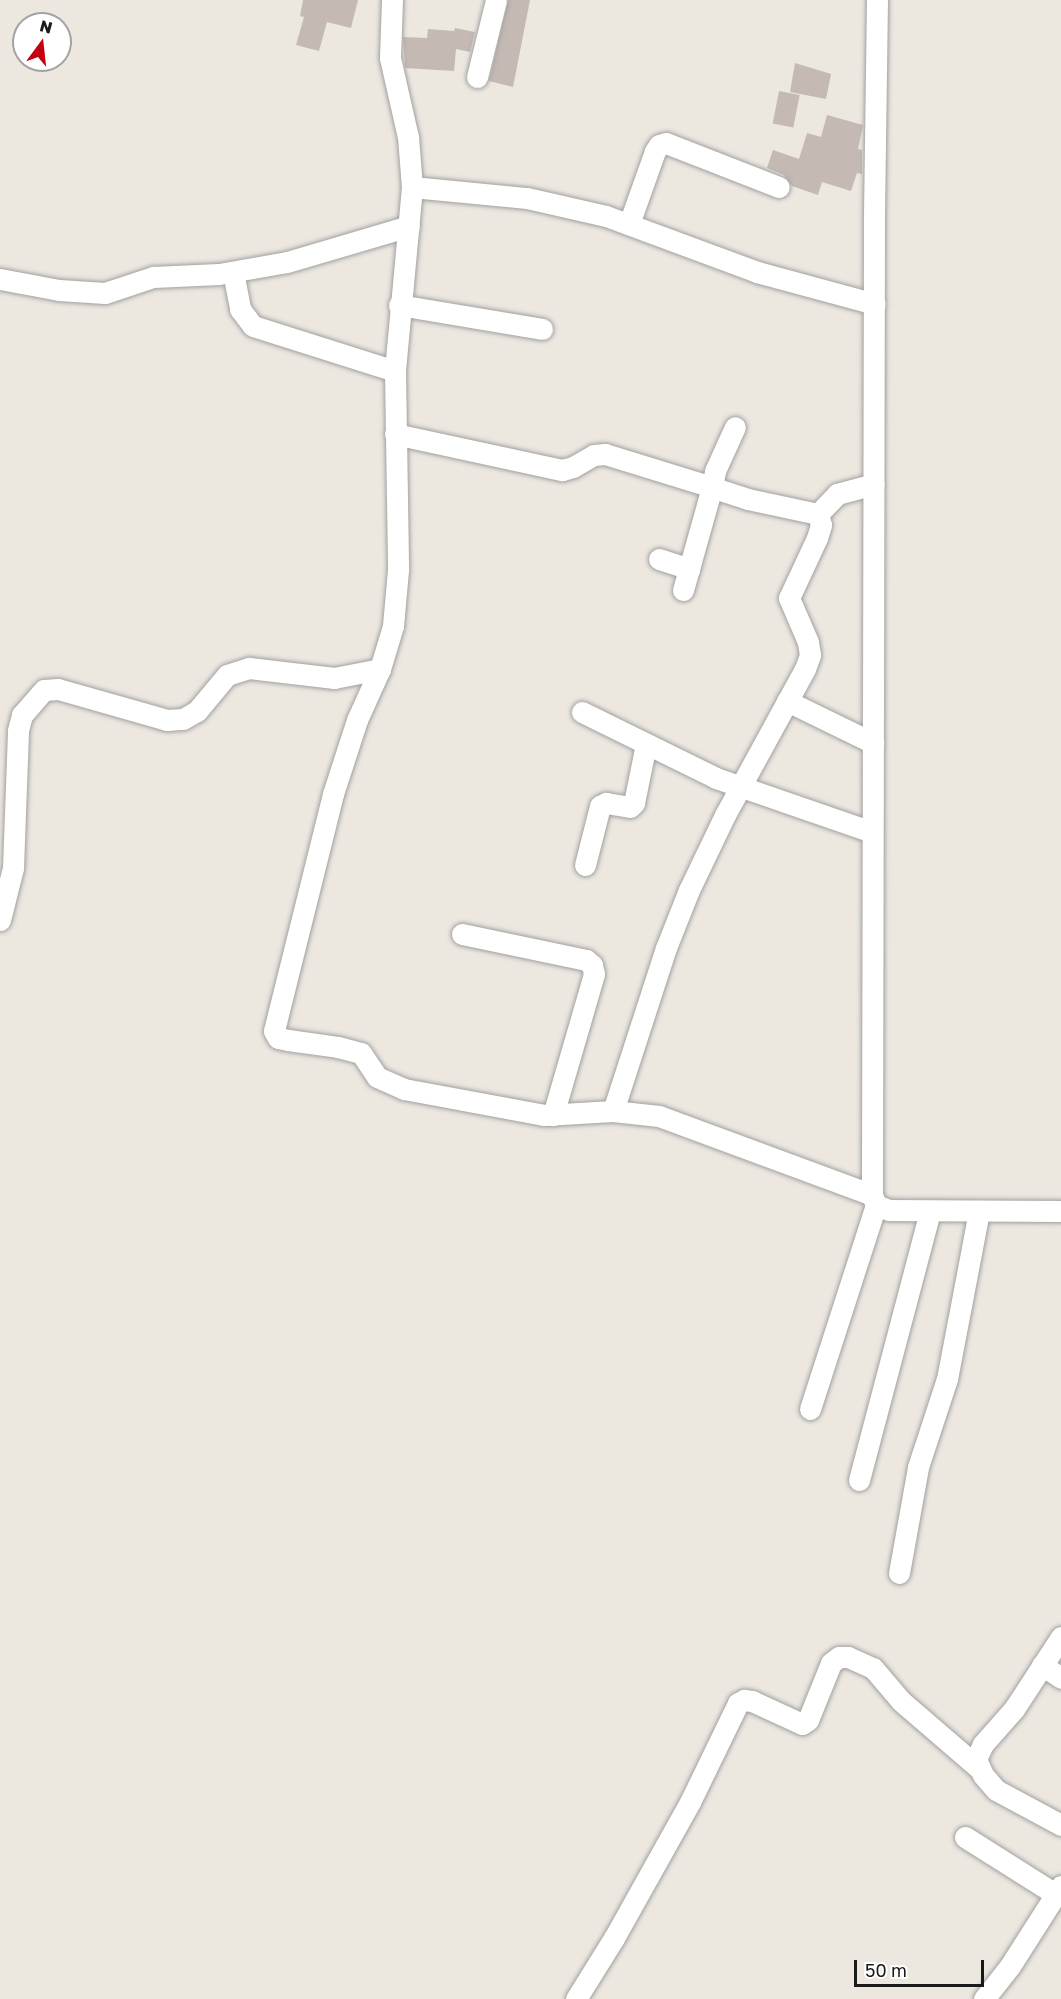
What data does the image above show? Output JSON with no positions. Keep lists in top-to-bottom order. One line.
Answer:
{"scale_bar":"50 m","north":"top"}
